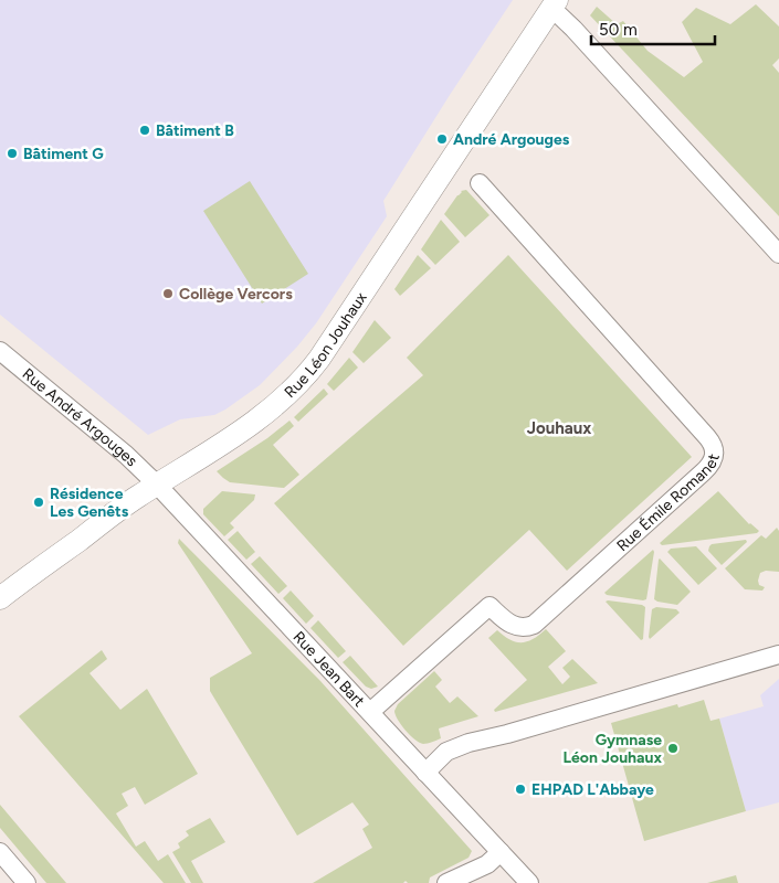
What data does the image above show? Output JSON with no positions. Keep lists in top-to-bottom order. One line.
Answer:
{"streets":{"street":["Rue Léon Jouhaux","Rue André Argouges","Rue Émile Romanet","Rue Jean Bart"]},"crossings":[["Rue Léon Jouhaux","Rue André Argouges"],["Rue Léon Jouhaux","Rue Jean Bart"],["Rue André Argouges","Rue Jean Bart"],["Rue Émile Romanet","Rue Jean Bart"]],"districts":["Jouhaux"],"places":["Bâtiment B","André Argouges","Bâtiment G","Collège Vercors","Résidence Les Genêts","Gymnase Léon Jouhaux","EHPAD L'Abbaye"],"scale_bar":"50 m"}
